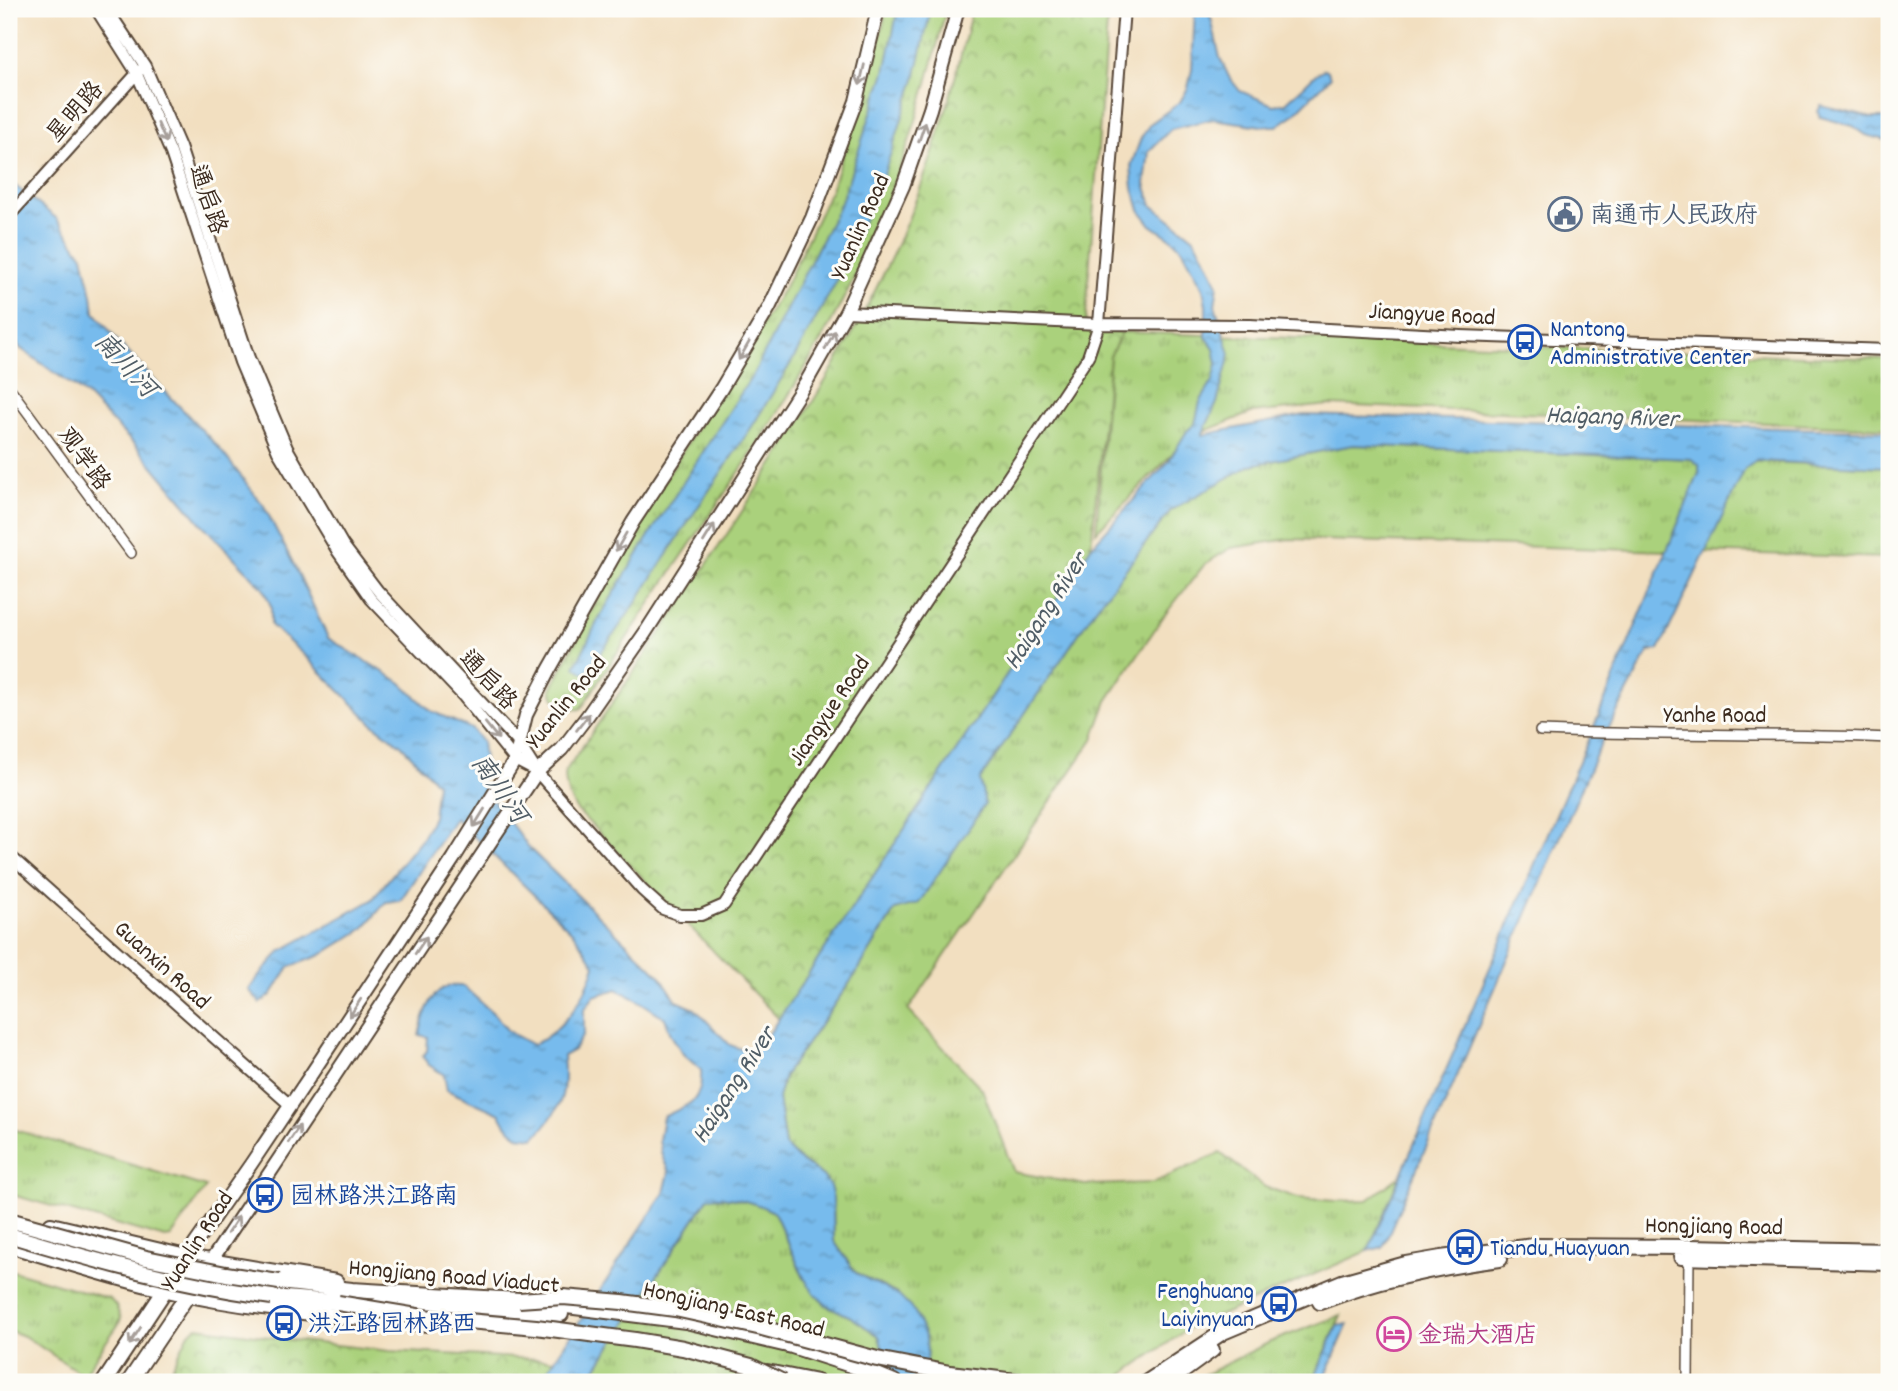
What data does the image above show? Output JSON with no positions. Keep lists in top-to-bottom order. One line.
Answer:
{"streets":{"main road":["Yuanlin Road","Hongjiang Road","Hongjiang Road Viaduct","Hongjiang East Road"],"street":["星明路","通启路","Jiangyue Road","观学路","Yanhe Road","Guanxin Road"]},"crossings":[["星明路","通启路"],["通启路","Yuanlin Road"],["通启路","Jiangyue Road"],["Yuanlin Road","Jiangyue Road"],["Yuanlin Road","Guanxin Road"],["Yuanlin Road","Hongjiang East Road"],["Hongjiang Road Viaduct","Hongjiang East Road"]],"water":["南川河","Haigang River"],"places":{"public building":["南通市人民政府"],"bus stop":["Nantong Administrative Center","园林路洪江路南","Tiandu Huayuan","Fenghuang Laiyinyuan","洪江路园林路西"],"hotel":["金瑞大酒店"]}}
